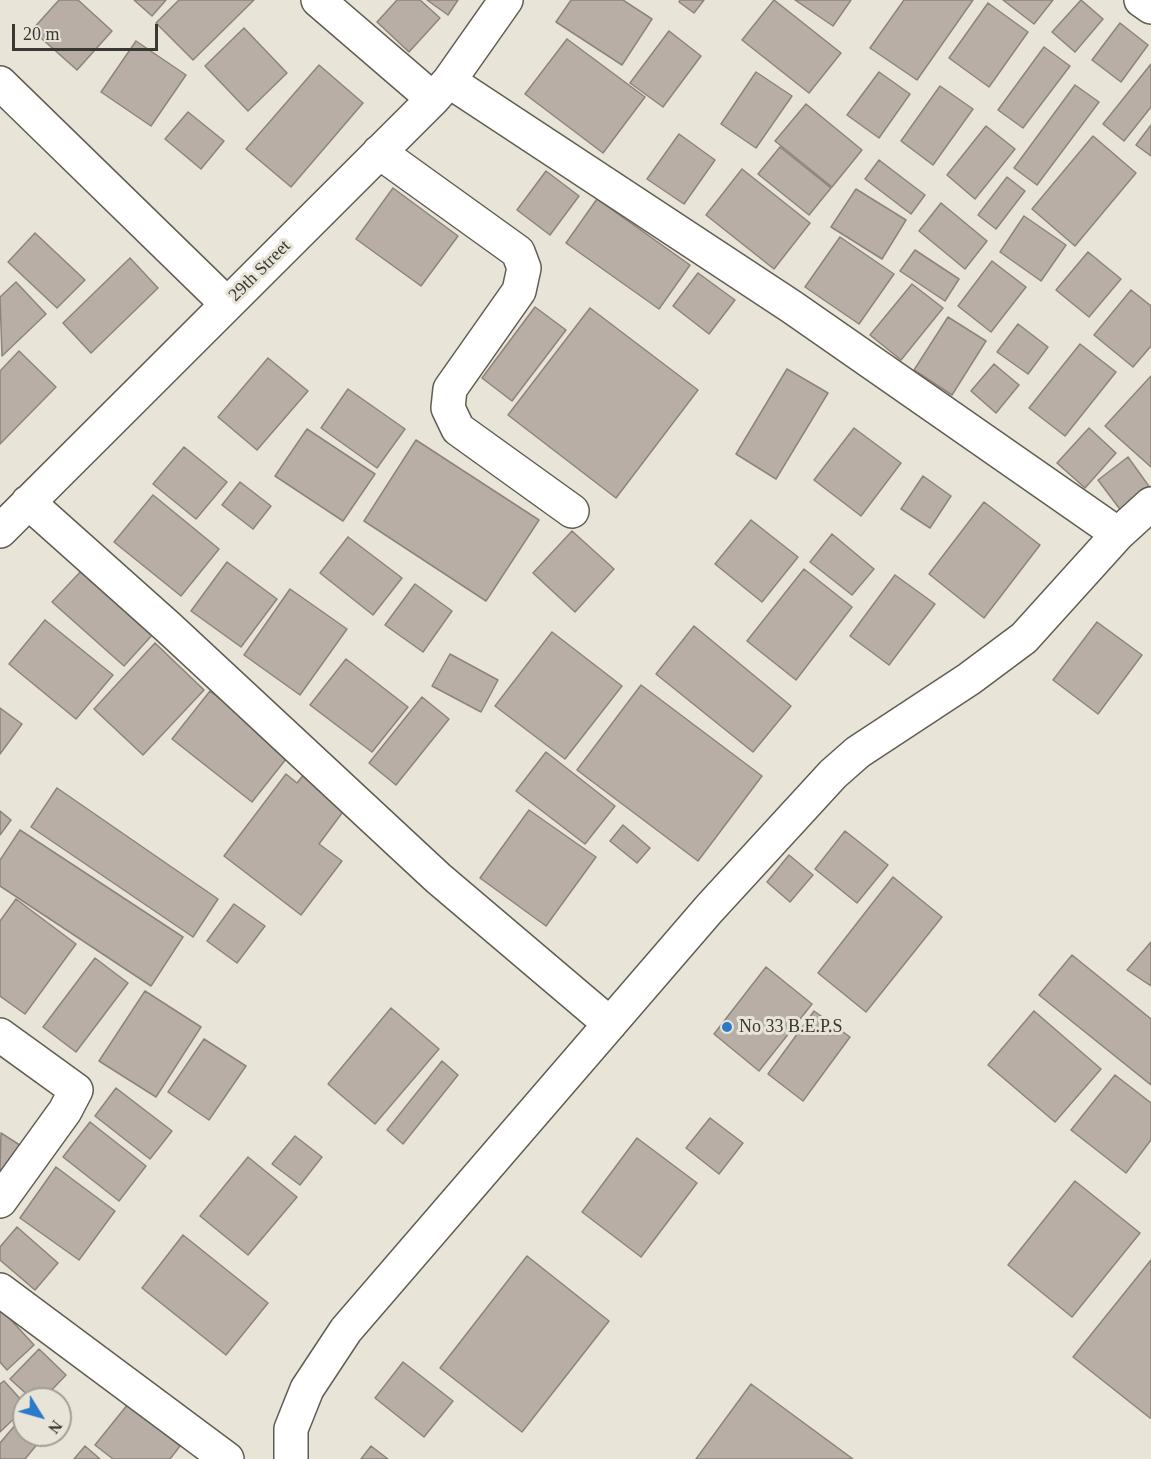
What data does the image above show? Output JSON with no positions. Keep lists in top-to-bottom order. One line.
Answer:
{"streets":{"street":["29th Street"]},"places":["No 33 B.E.P.S"],"scale_bar":"20 m","north":"bottom right"}
